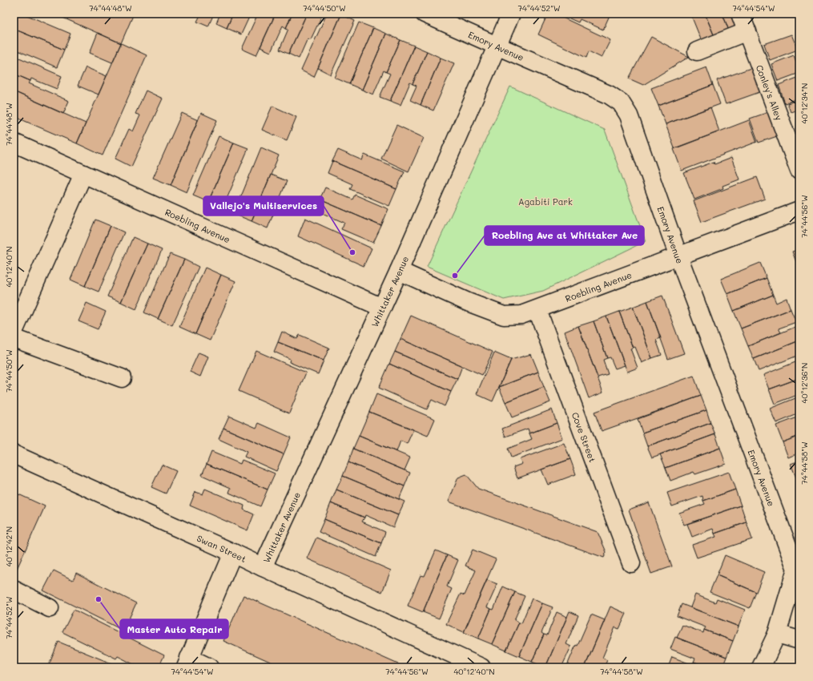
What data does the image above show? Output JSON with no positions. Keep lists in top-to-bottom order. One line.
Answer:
{"streets":{"street":["Emory Avenue","Conley's Alley","Roebling Avenue","Whittaker Avenue","Cove Street","Swan Street"]},"crossings":[["Emory Avenue","Roebling Avenue"],["Emory Avenue","Whittaker Avenue"],["Roebling Avenue","Whittaker Avenue"],["Roebling Avenue","Cove Street"],["Whittaker Avenue","Swan Street"]],"parks":["Agabiti Park"],"places":["Vallejo's Multiservices","Roebling Ave at Whittaker Ave","Master Auto Repair"],"coordinates":["74°44'48\"W","74°44'50\"W","74°44'52\"W","74°44'54\"W","40°12'34\"N","74°44'56\"W","40°12'40\"N","40°12'36\"N","74°44'58\"W","40°12'42\"N"]}
